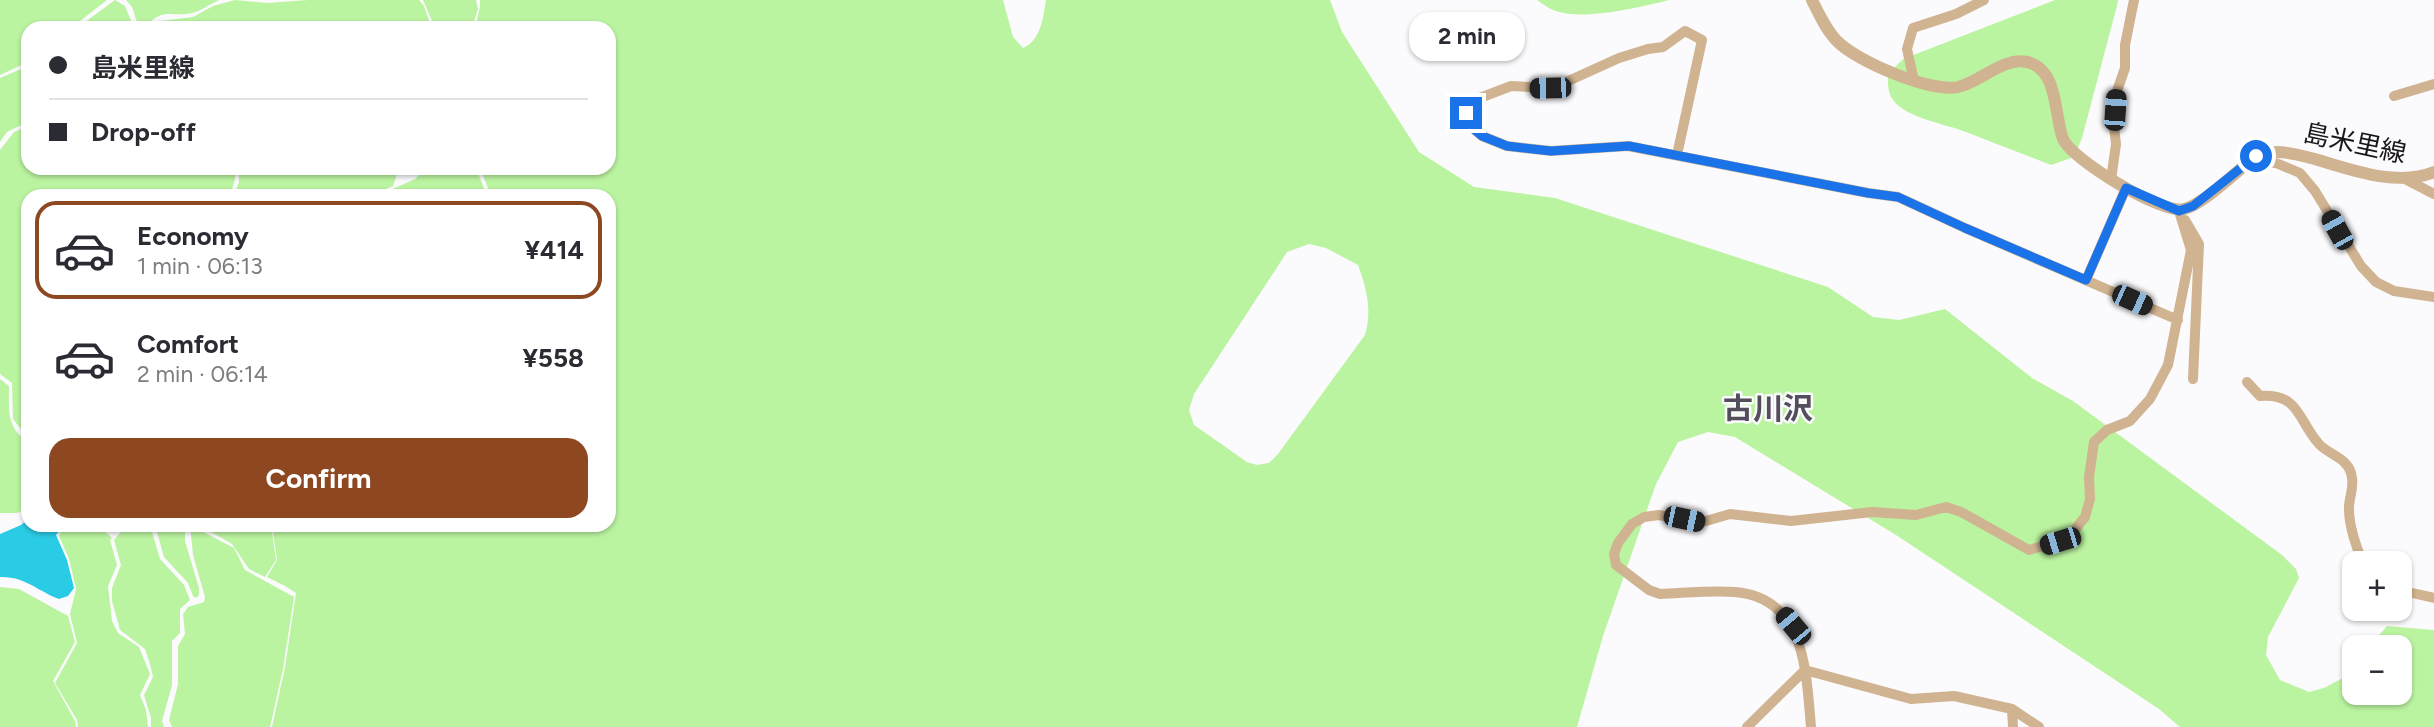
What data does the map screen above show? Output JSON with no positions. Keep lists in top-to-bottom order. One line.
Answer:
{"streets":{"street":["島米里線"]},"districts":["古川沢"],"page":{"bubble":"2 min","banner":["島米里線","Drop-off"],"list":[{"name":"Economy","note":"1 min · 06:13","value":"¥414"},{"name":"Comfort","note":"2 min · 06:14","value":"¥558"}],"buttons":"Confirm","map_buttons":["+","−"]}}
